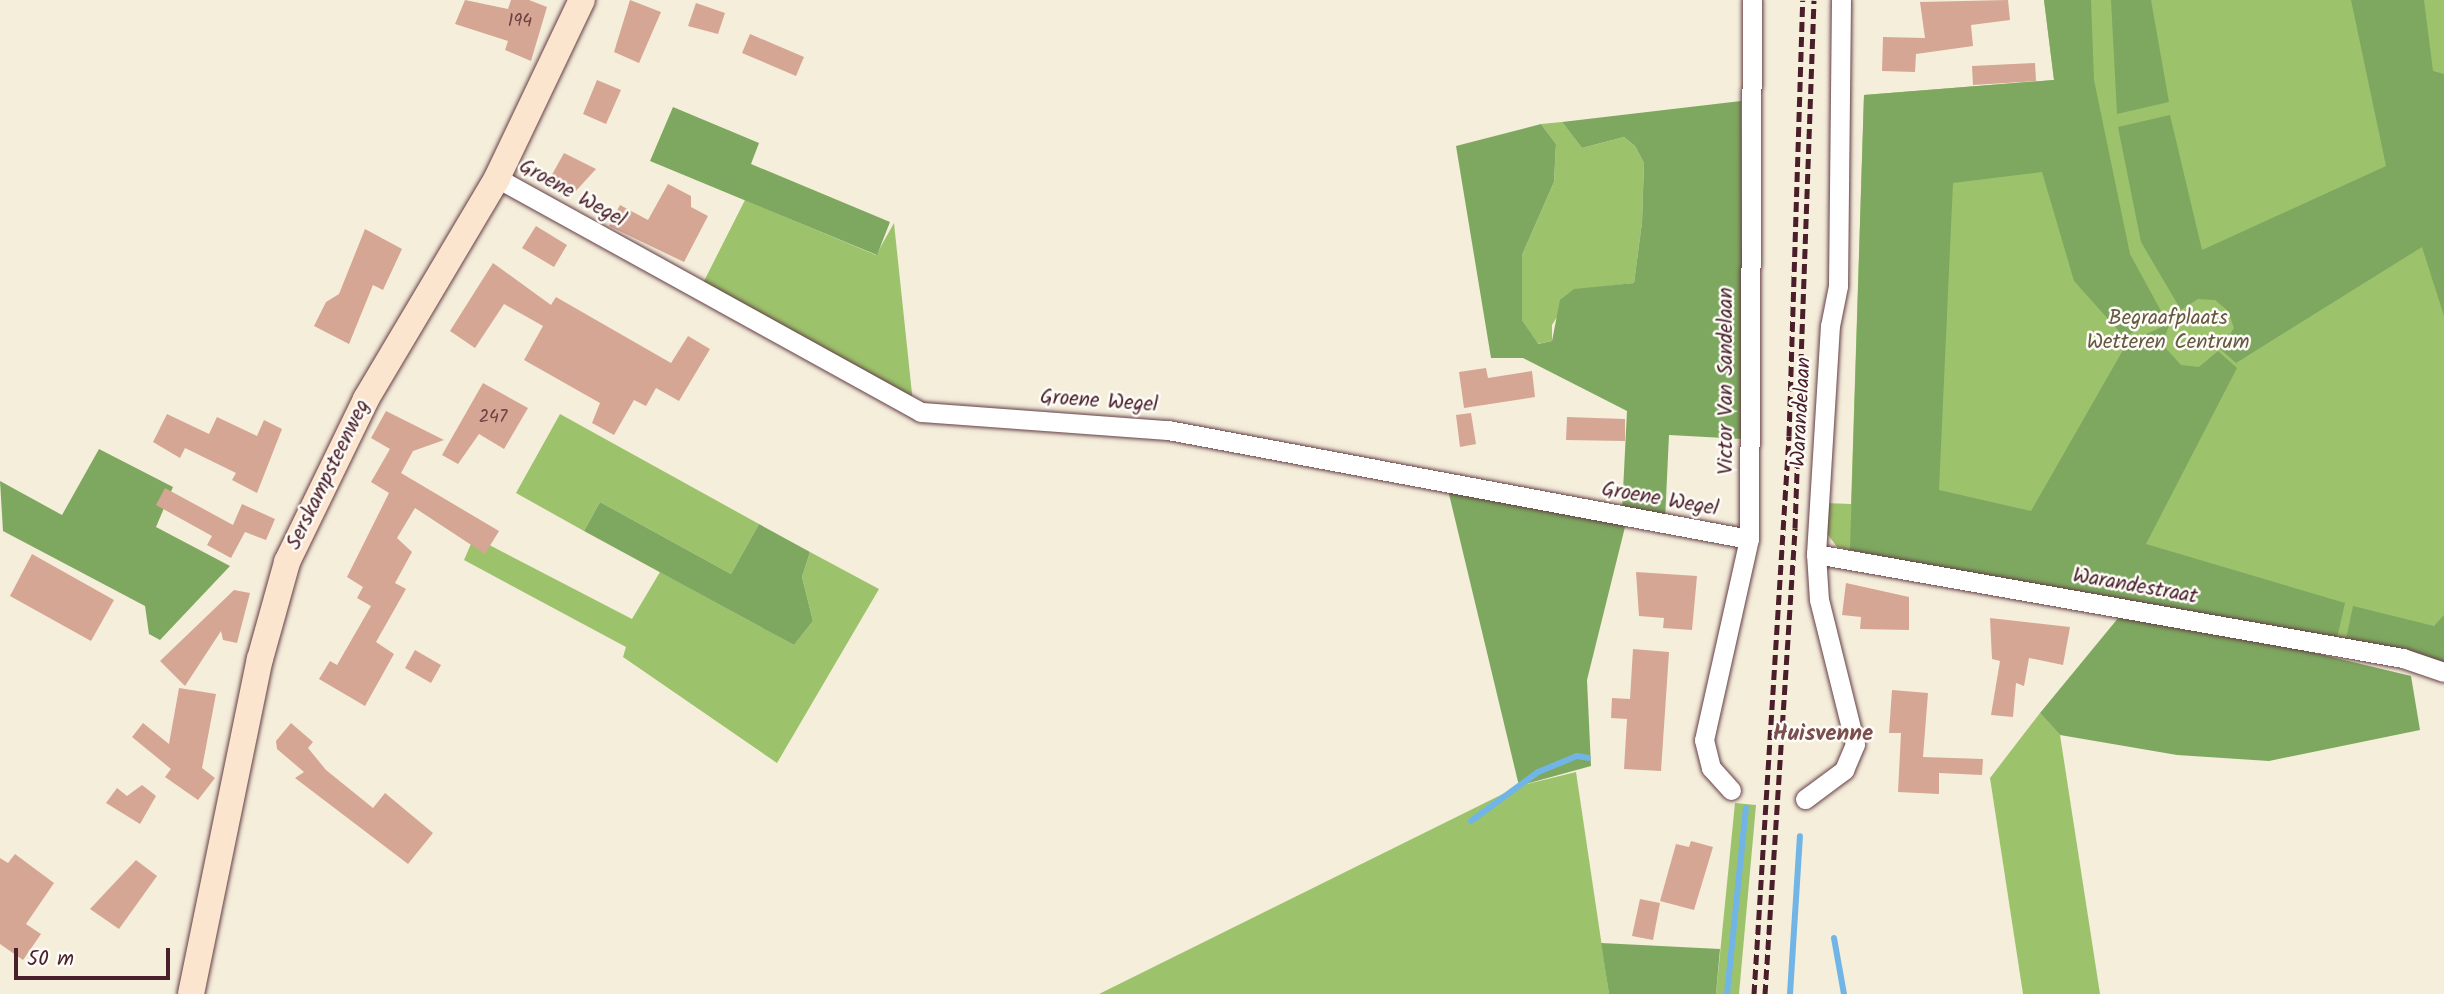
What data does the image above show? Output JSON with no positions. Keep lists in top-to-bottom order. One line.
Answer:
{"streets":{"street":["Groene Wegel","Victor Van Sandelaan","Warandelaan","Serskampsteenweg","Warandestraat"]},"crossings":[["Groene Wegel","Victor Van Sandelaan"],["Groene Wegel","Serskampsteenweg"],["Warandelaan","Warandestraat"]],"districts":["Huisvenne"],"parks":["Begraafplaats Wetteren Centrum"],"house_numbers":["194","247"],"scale_bar":"50 m"}
